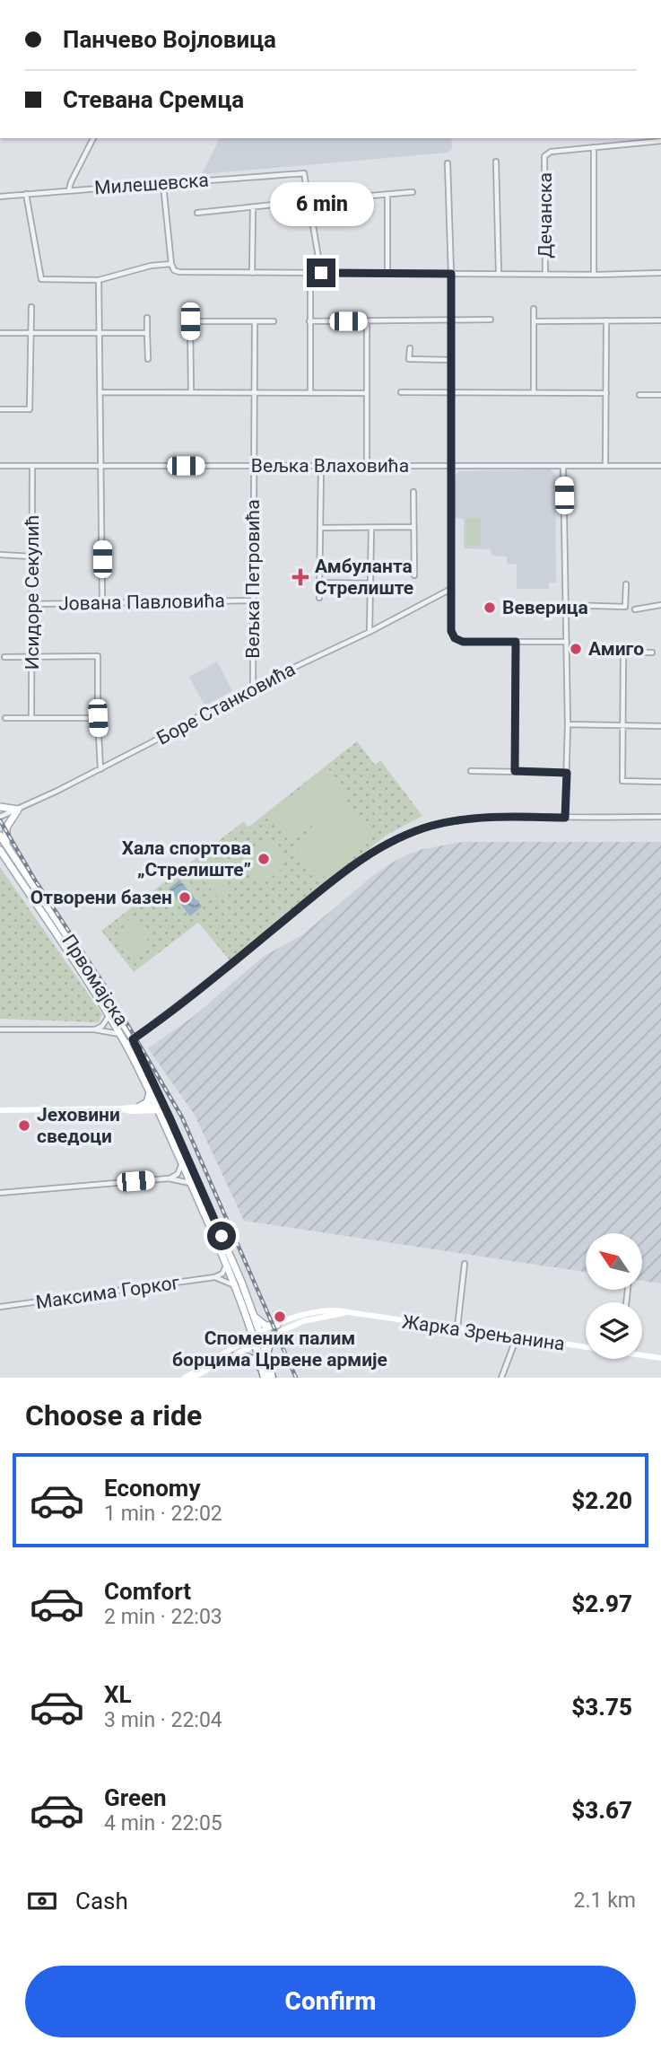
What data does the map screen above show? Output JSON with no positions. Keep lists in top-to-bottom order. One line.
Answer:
{"streets":{"main road":["Првомајска"],"street":["Милешевска","Дечанска","Вељка Влаховића","Вељка Петровића","Исидоре Секулић","Јована Павловића","Боре Станковића","Максима Горког","Жарка Зрењанина"]},"crossings":[["Вељка Влаховића","Вељка Петровића"],["Вељка Влаховића","Исидоре Секулић"],["Вељка Петровића","Јована Павловића"],["Вељка Петровића","Боре Станковића"],["Исидоре Секулић","Јована Павловића"],["Првомајска","Жарка Зрењанина"]],"places":{"health":["Амбуланта Стрелиште"],"other":["Веверица","Амиго","Хала спортова „Стрелиште”","Отворени базен","Јеховини сведоци","Споменик палим борцима Црвене армије"]},"north":"top left","page":{"banner":["Панчево Војловица","Стевана Сремца"],"bubble":"6 min","heading":"Choose a ride","list":[{"name":"Economy","note":"1 min · 22:02","value":"$2.20"},{"name":"Comfort","note":"2 min · 22:03","value":"$2.97"},{"name":"XL","note":"3 min · 22:04","value":"$3.75"},{"name":"Green","note":"4 min · 22:05","value":"$3.67"}],"pay":["Cash","2.1 km"],"buttons":"Confirm"}}
